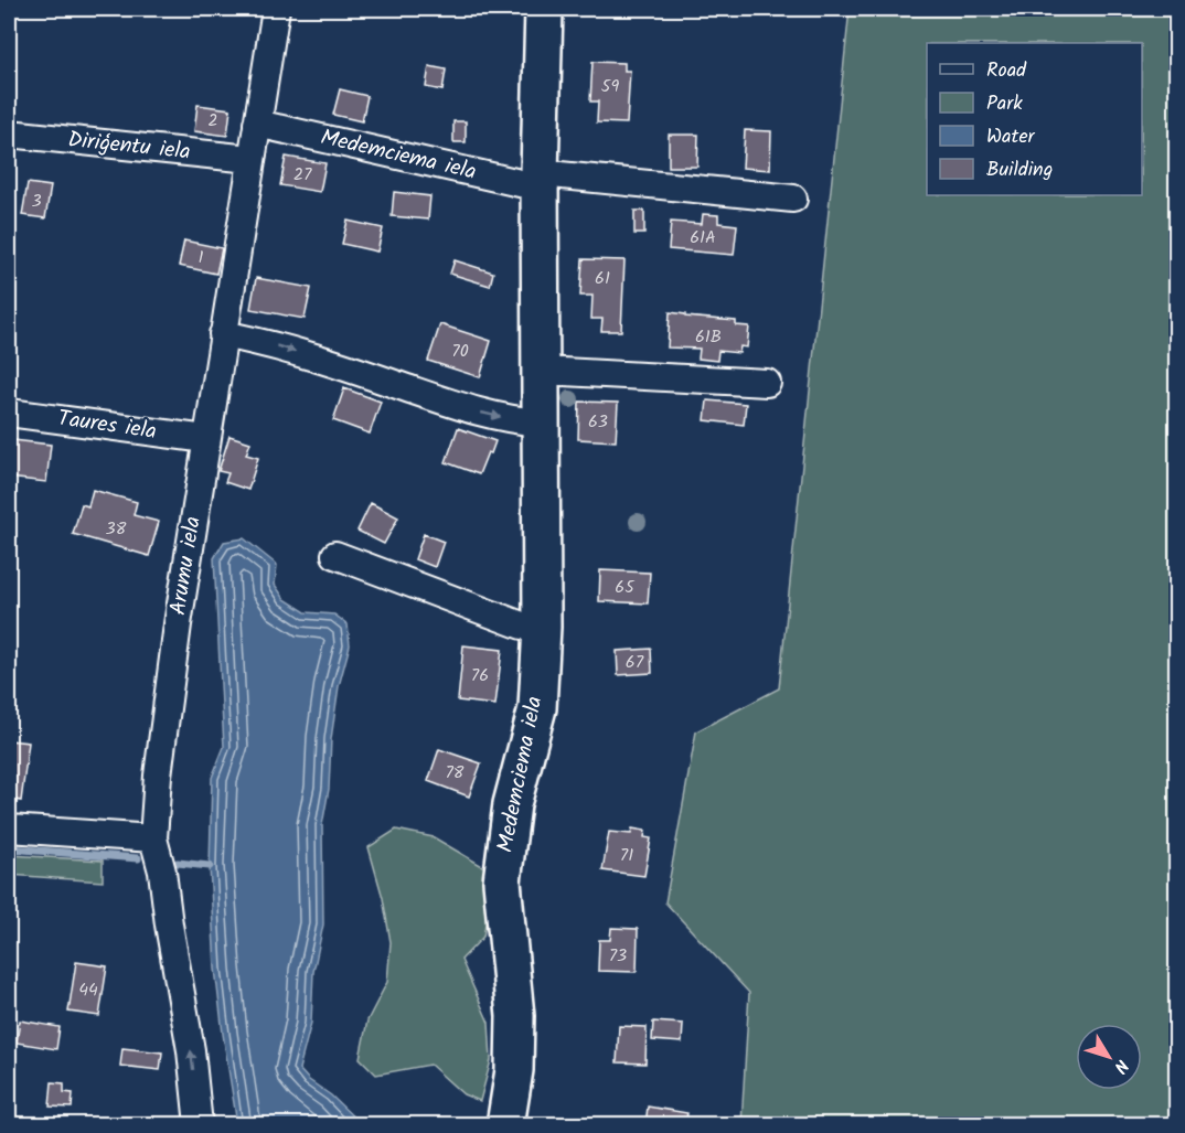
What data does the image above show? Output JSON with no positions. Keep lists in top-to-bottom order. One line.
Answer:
{"streets":{"street":["Diriģentu iela","Medemciema iela","Taures iela","Arumu iela"]},"crossings":[["Diriģentu iela","Arumu iela"],["Medemciema iela","Arumu iela"],["Taures iela","Arumu iela"]],"house_numbers":["59","2","27","3","61A","1","61","61B","70","63","38","65","67","76","78","71","73","44"],"legend":["Road","Park","Water","Building"],"north":"bottom right"}
